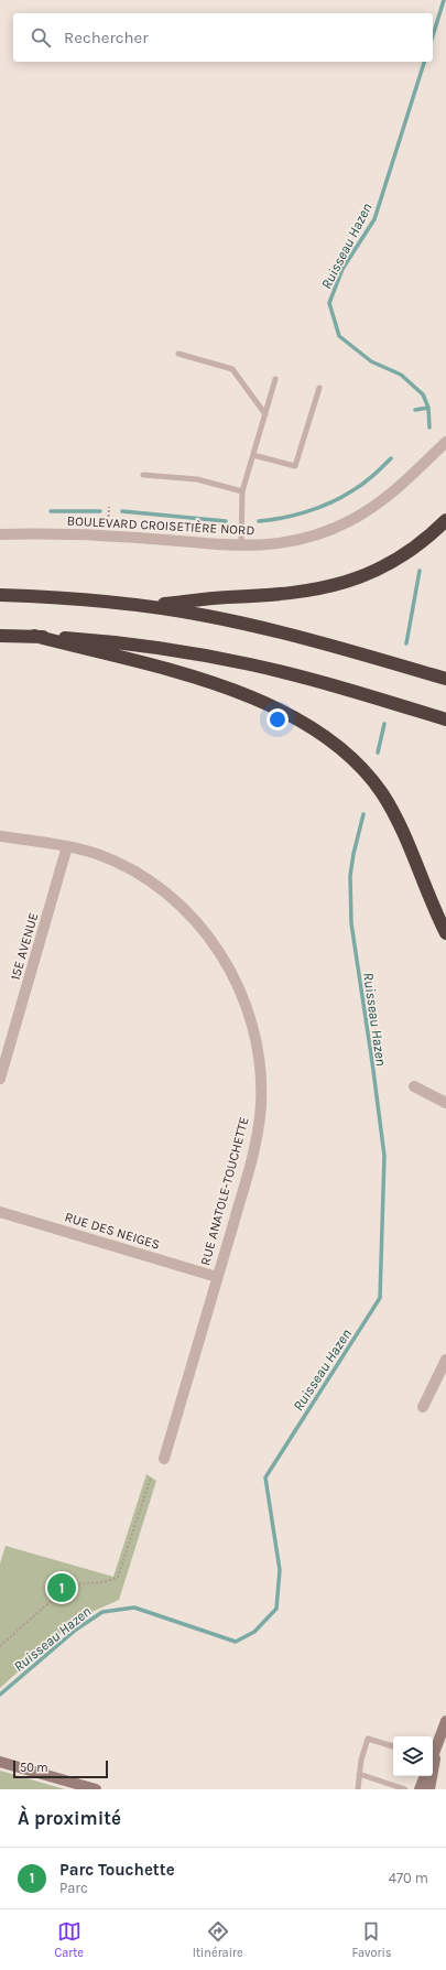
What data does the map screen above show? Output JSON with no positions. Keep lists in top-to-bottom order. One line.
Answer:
{"streets":{"street":["BOULEVARD CROISETIÈRE NORD","15E AVENUE","RUE ANATOLE-TOUCHETTE","RUE DES NEIGES"]},"crossings":[["15E AVENUE","RUE ANATOLE-TOUCHETTE"],["RUE ANATOLE-TOUCHETTE","RUE DES NEIGES"]],"water":["Ruisseau Hazen"],"scale_bar":"50 m","page":{"search":"Rechercher","pins":"1","scale":"50 m","heading":"À proximité","list":[{"mark":"1","name":"Parc Touchette","note":"Parc","value":"470 m"}],"nav":["Carte","Itinéraire","Favoris"]}}
